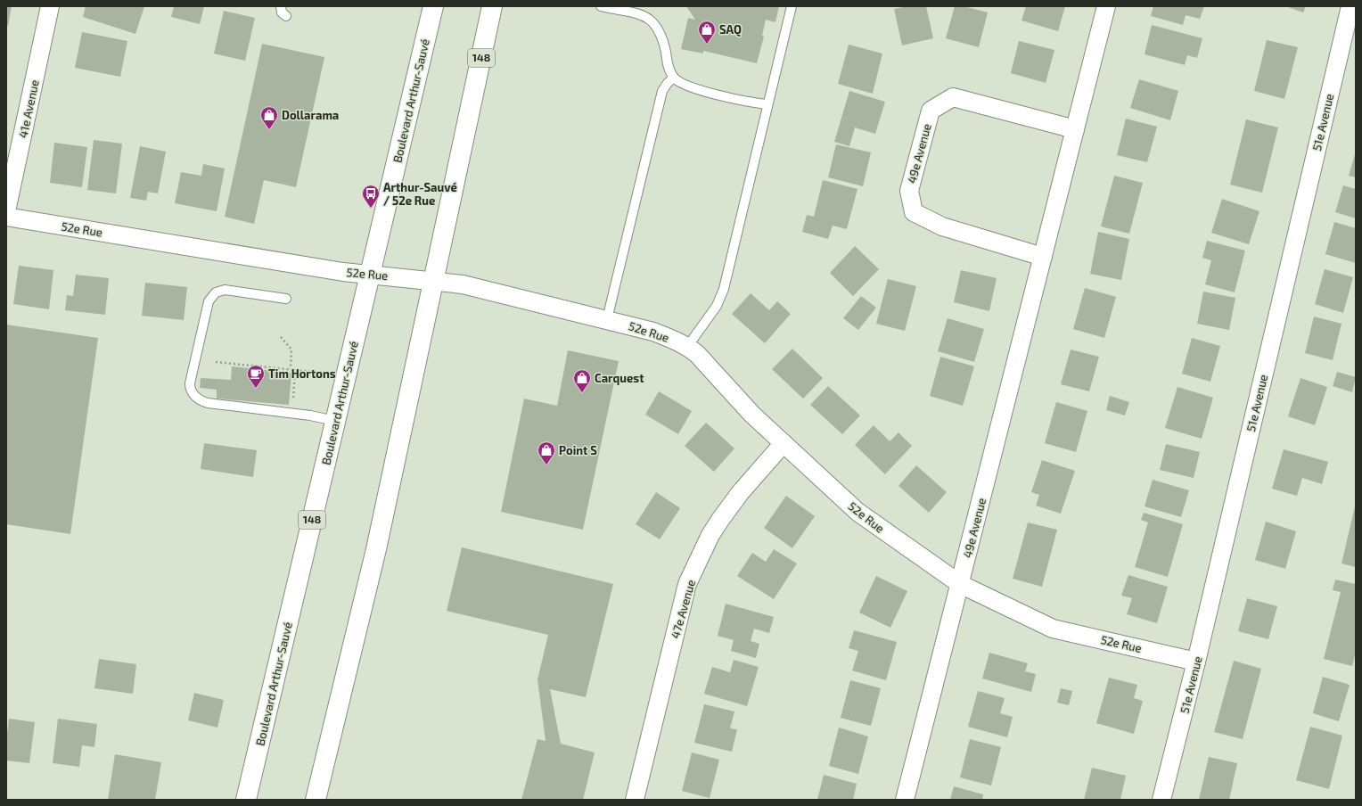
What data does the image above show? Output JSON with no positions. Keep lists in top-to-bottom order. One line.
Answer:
{"streets":{"main road":["148","Boulevard Arthur-Sauvé"],"street":["41e Avenue","51e Avenue","49e Avenue","52e Rue","47e Avenue"]},"crossings":[["148","52e Rue"],["Boulevard Arthur-Sauvé","52e Rue"],["51e Avenue","52e Rue"],["49e Avenue","52e Rue"],["52e Rue","47e Avenue"]],"places":{"shop":["SAQ","Dollarama","Carquest","Point S"],"bus stop":["Arthur-Sauvé / 52e Rue"],"cafe":["Tim Hortons"]}}
